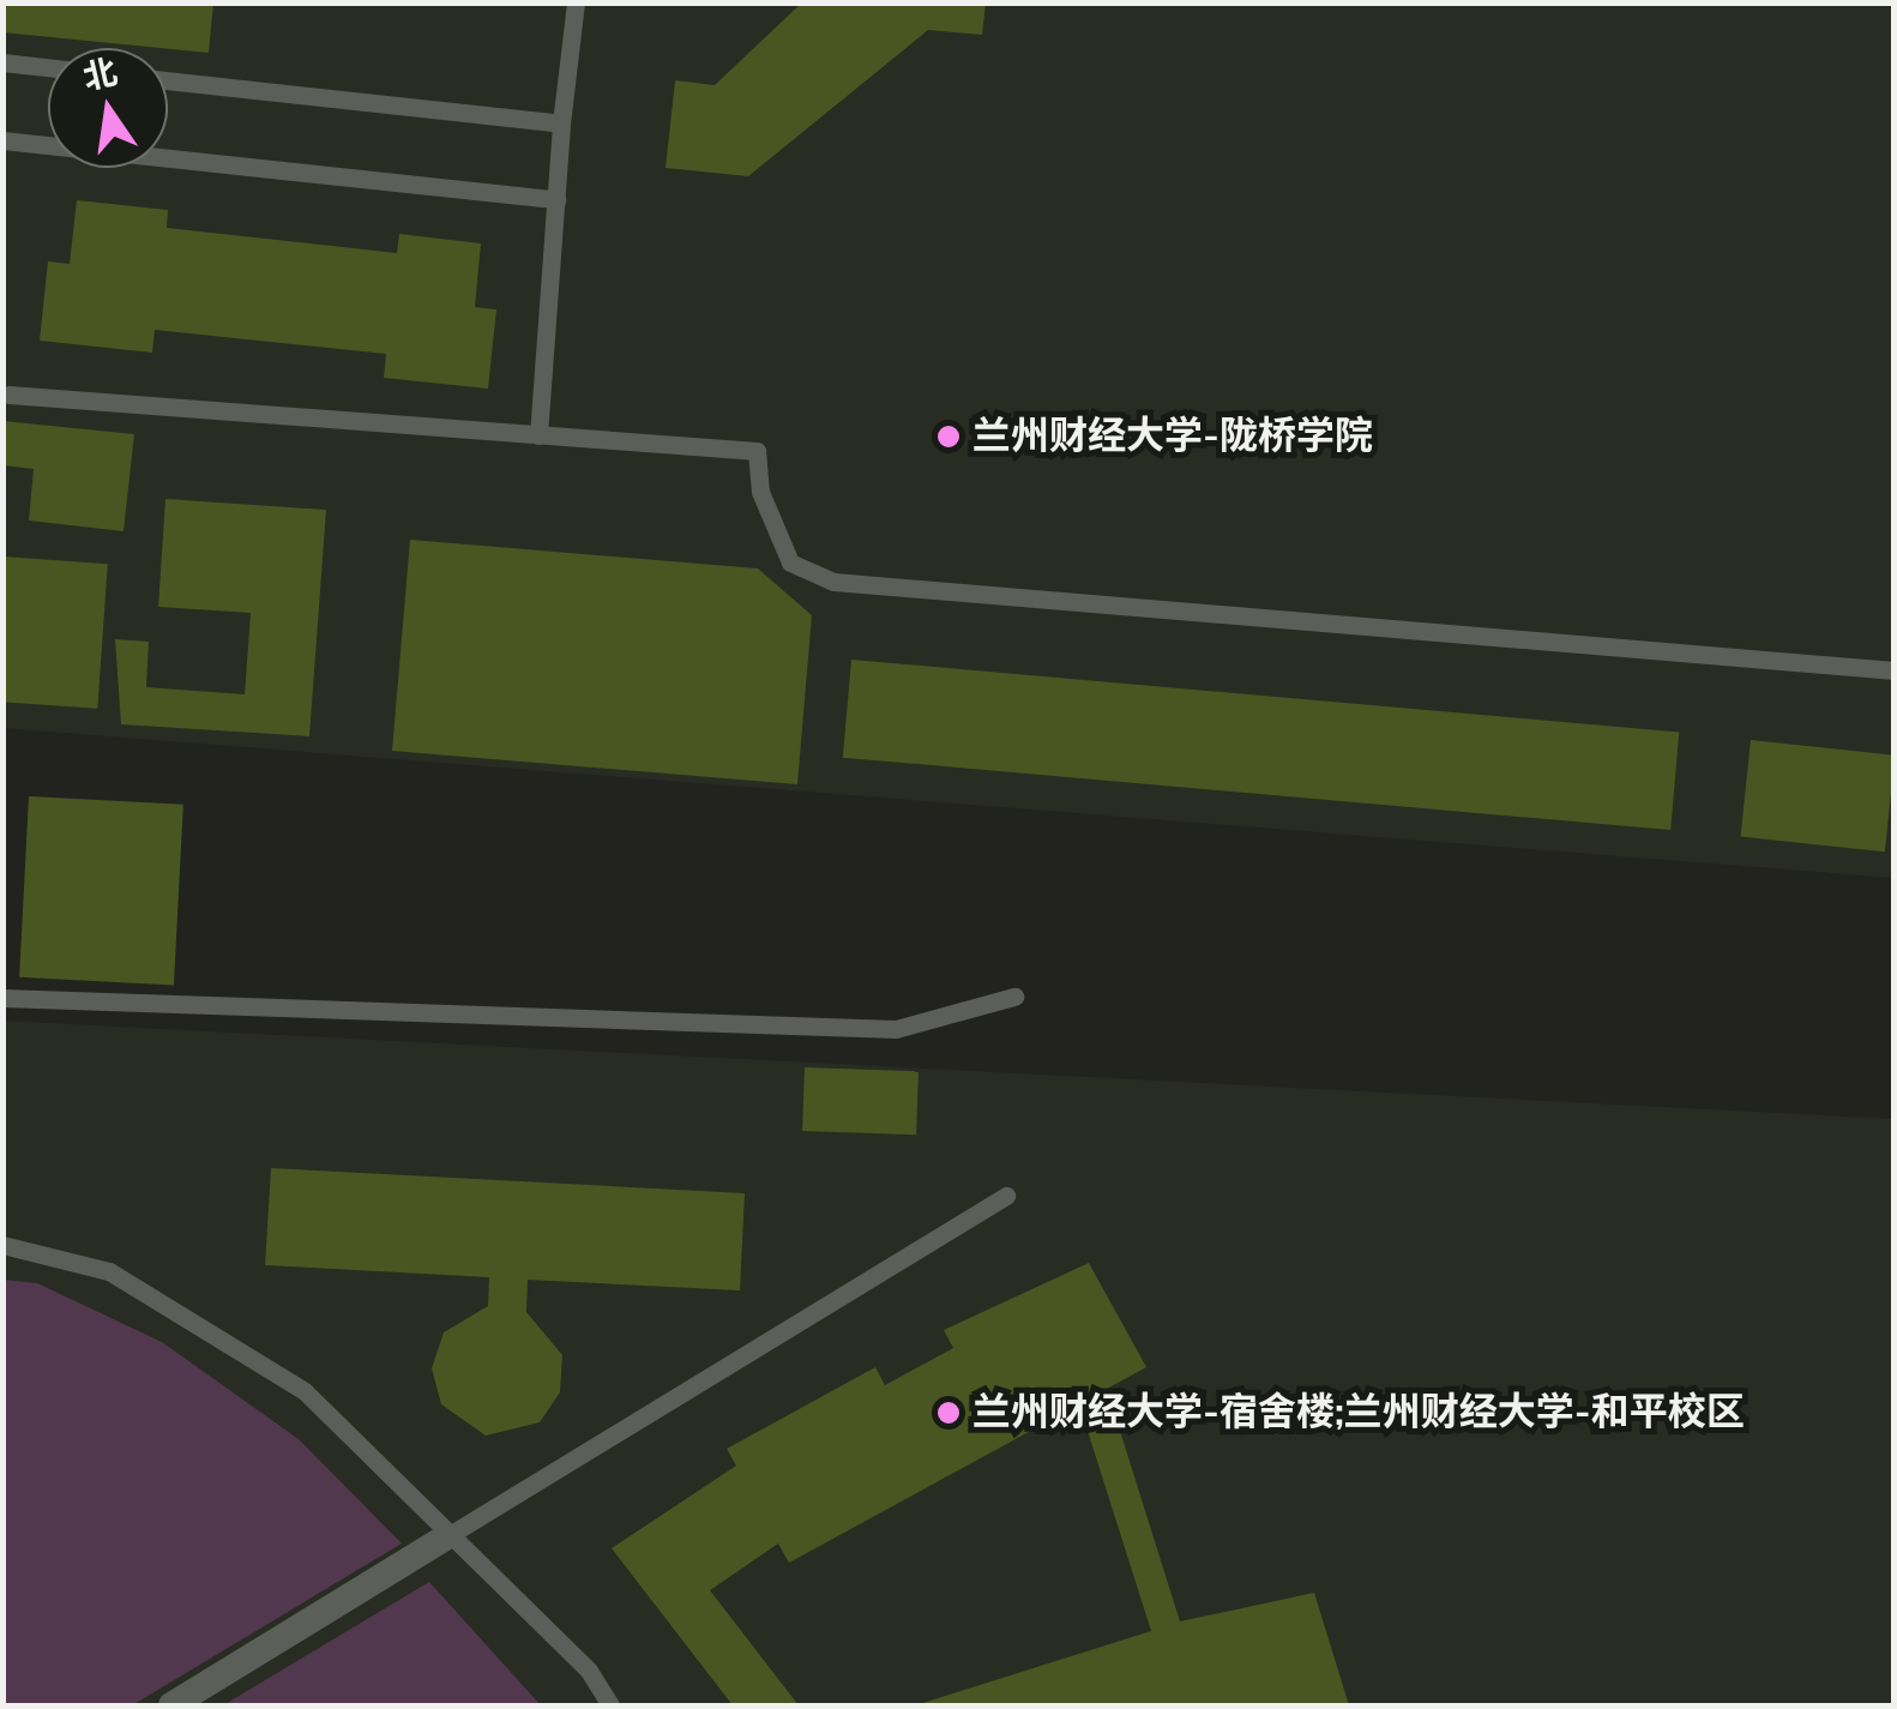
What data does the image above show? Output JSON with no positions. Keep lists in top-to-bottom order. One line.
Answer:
{"places":["兰州财经大学-陇桥学院","兰州财经大学-宿舍楼;兰州财经大学-和平校区"],"north":"top"}
